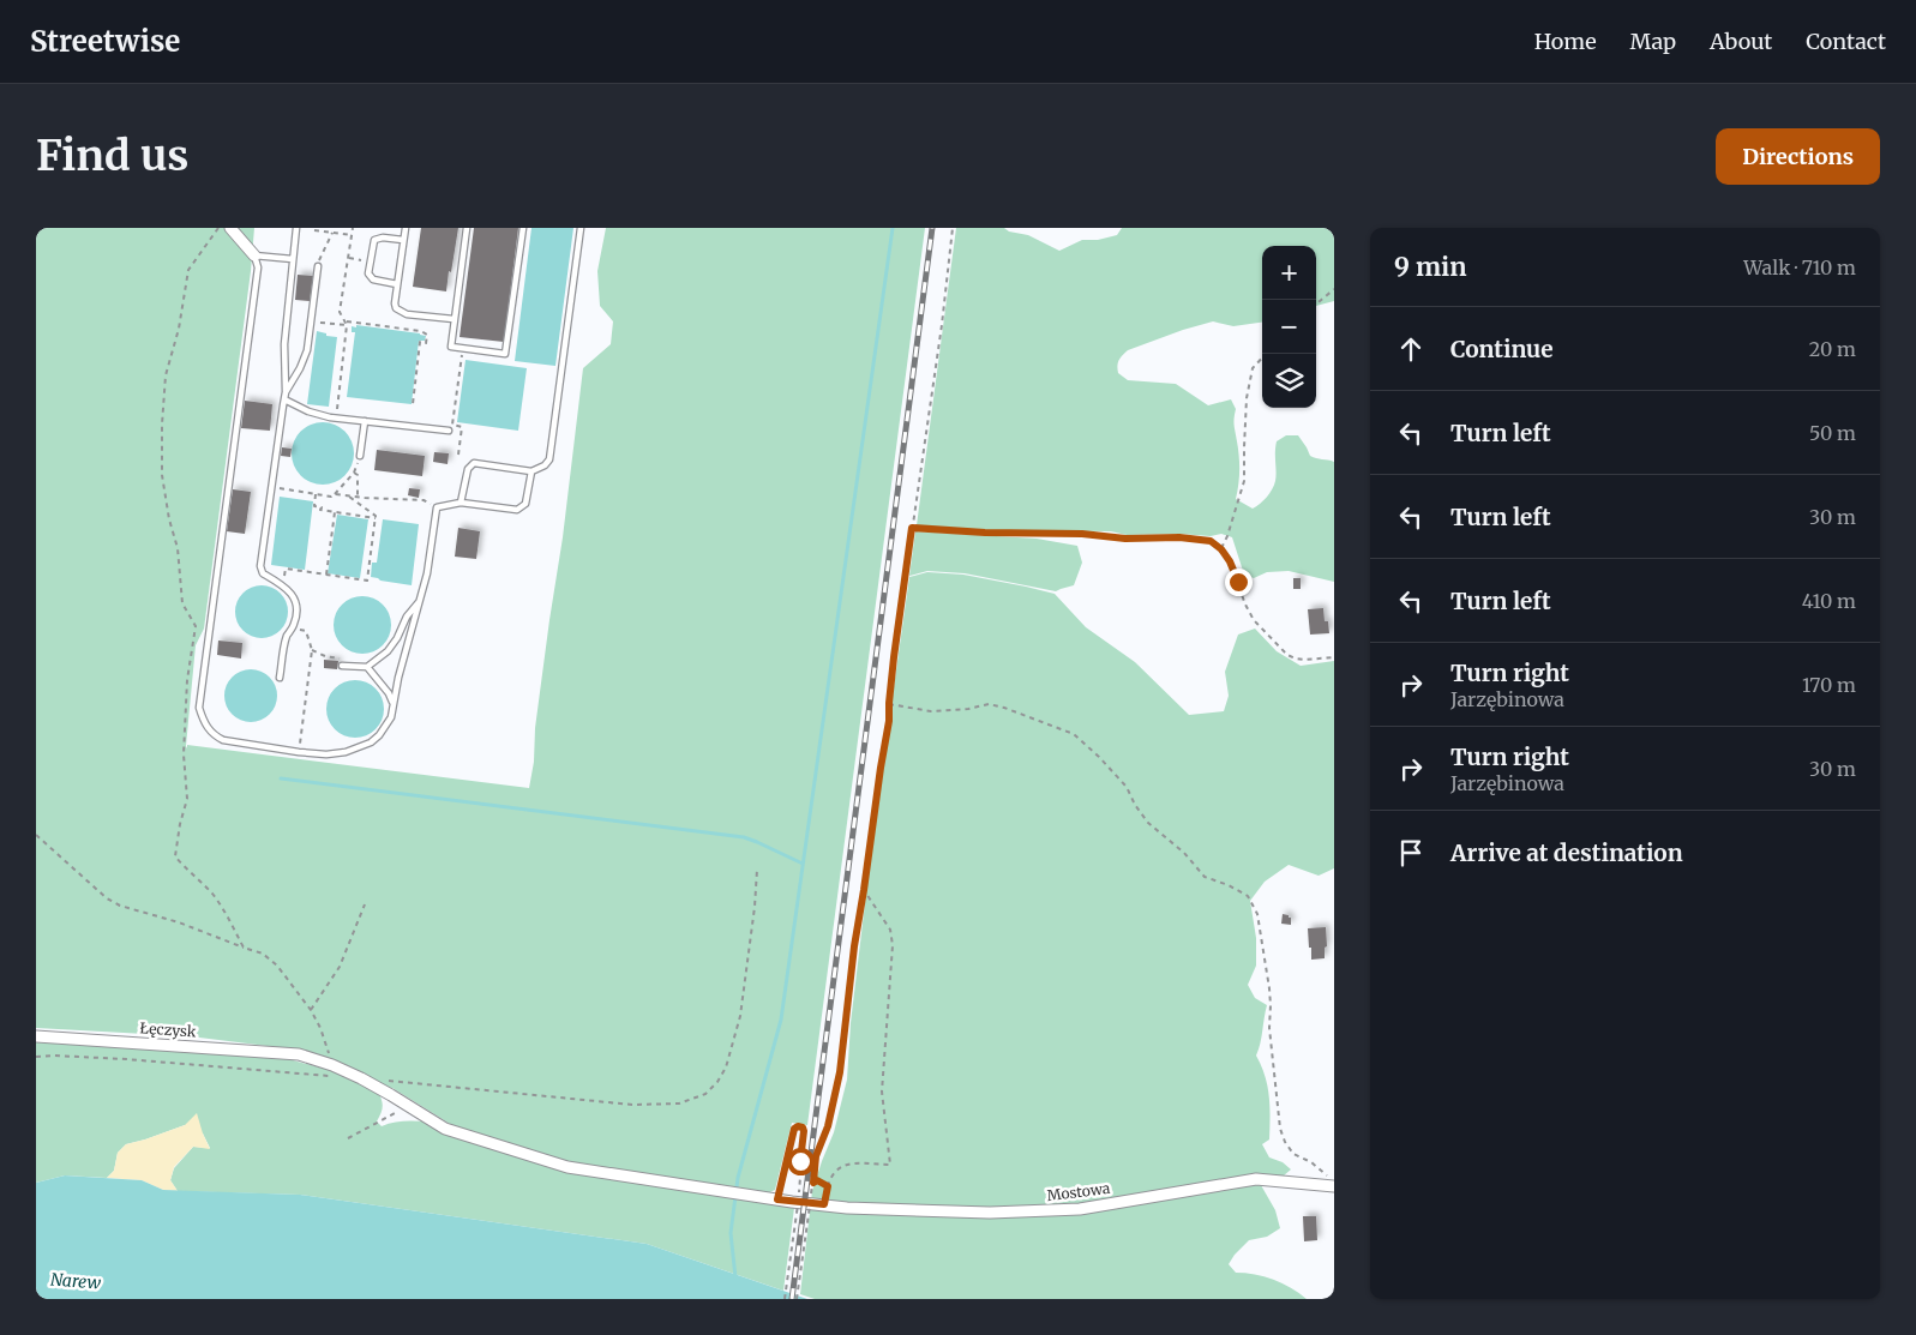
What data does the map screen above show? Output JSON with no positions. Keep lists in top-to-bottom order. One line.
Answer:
{"streets":{"street":["Łęczysk","Mostowa"]},"crossings":[["Łęczysk","Mostowa"]],"water":["Narew"],"page":{"header":"Streetwise","nav":["Home","Map","About","Contact"],"buttons":"Directions","title":"Find us","heading":["9 min","Walk · 710 m"],"map_buttons":["+","−"],"list":[["Continue","20 m"],["Turn left","50 m"],["Turn left","30 m"],["Turn left","410 m"],["Turn right","Jarzębinowa","170 m"],["Turn right","Jarzębinowa","30 m"],"Arrive at destination"]}}
